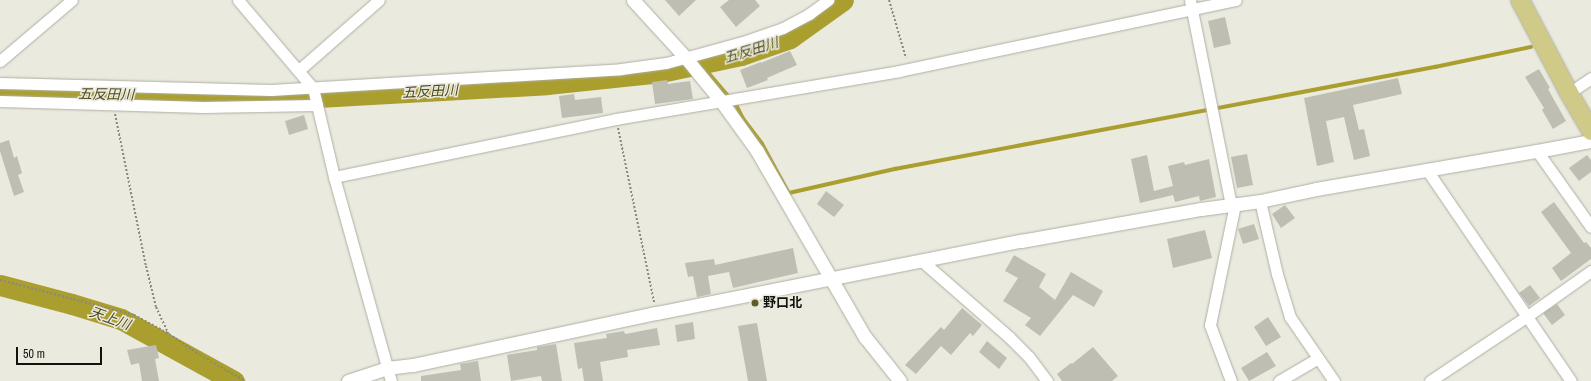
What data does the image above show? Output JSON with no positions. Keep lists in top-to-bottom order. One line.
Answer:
{"water":["五反田川","天上川"],"places":["野口北"],"scale_bar":"50 m"}
